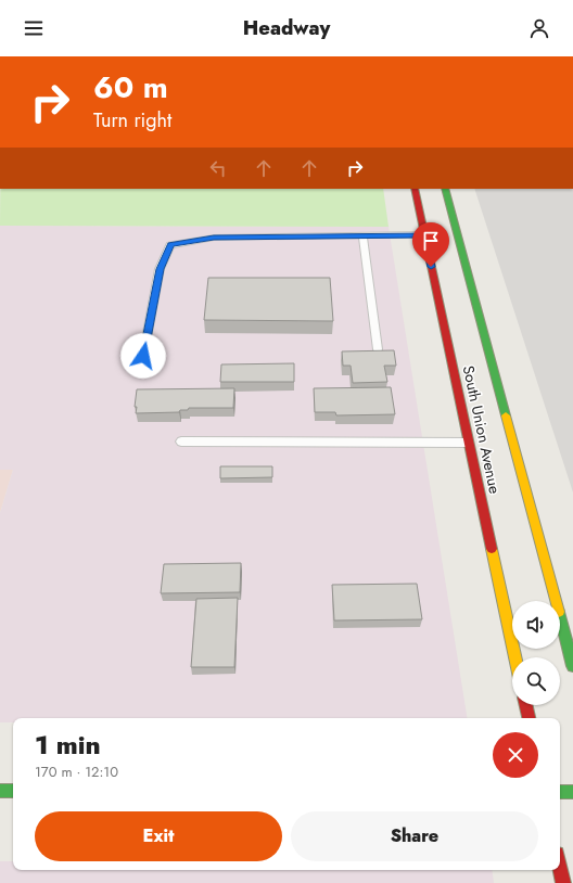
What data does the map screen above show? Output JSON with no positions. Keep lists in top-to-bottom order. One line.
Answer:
{"streets":{"main road":["South Union Avenue"]},"page":{"header":"Headway","turn":["60 m","Turn right"],"heading":["1 min","170 m · 12:10"],"buttons":["Exit","Share"]}}
